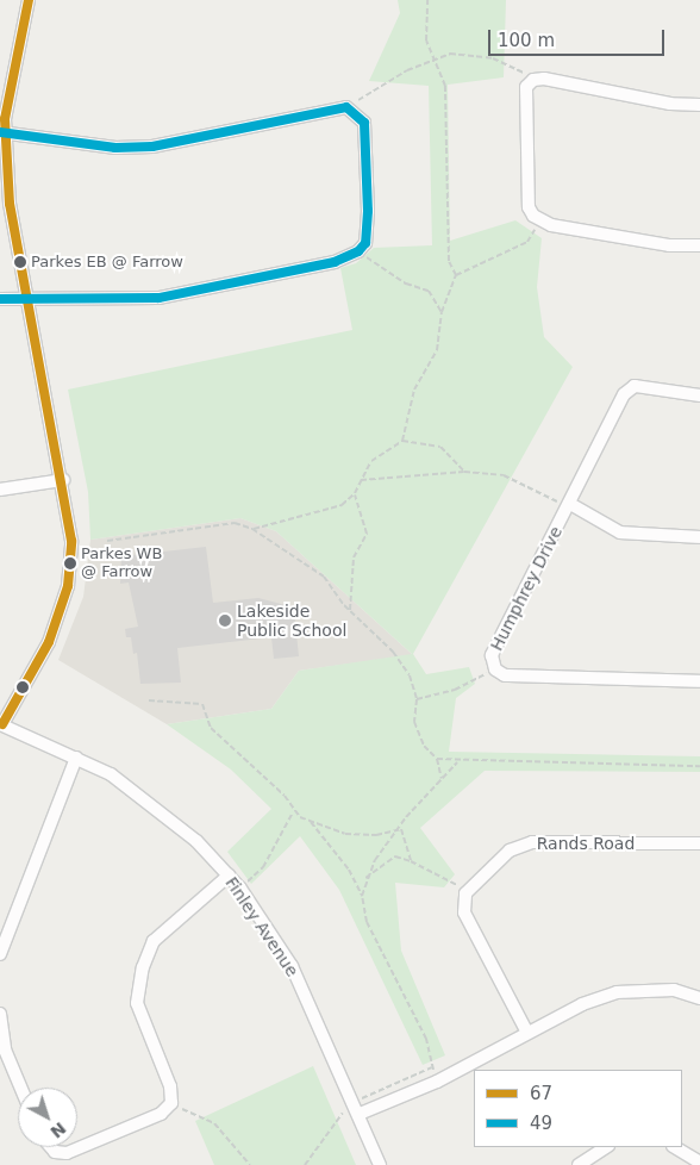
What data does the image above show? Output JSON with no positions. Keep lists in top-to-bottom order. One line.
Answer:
{"streets":{"street":["Humphrey Drive","Rands Road","Finley Avenue"]},"places":["Parkes EB @ Farrow","Parkes WB @ Farrow","Lakeside Public School"],"lines":["transit line 67","transit line 49"],"legend":["67","49"],"scale_bar":"100 m","north":"bottom right"}
